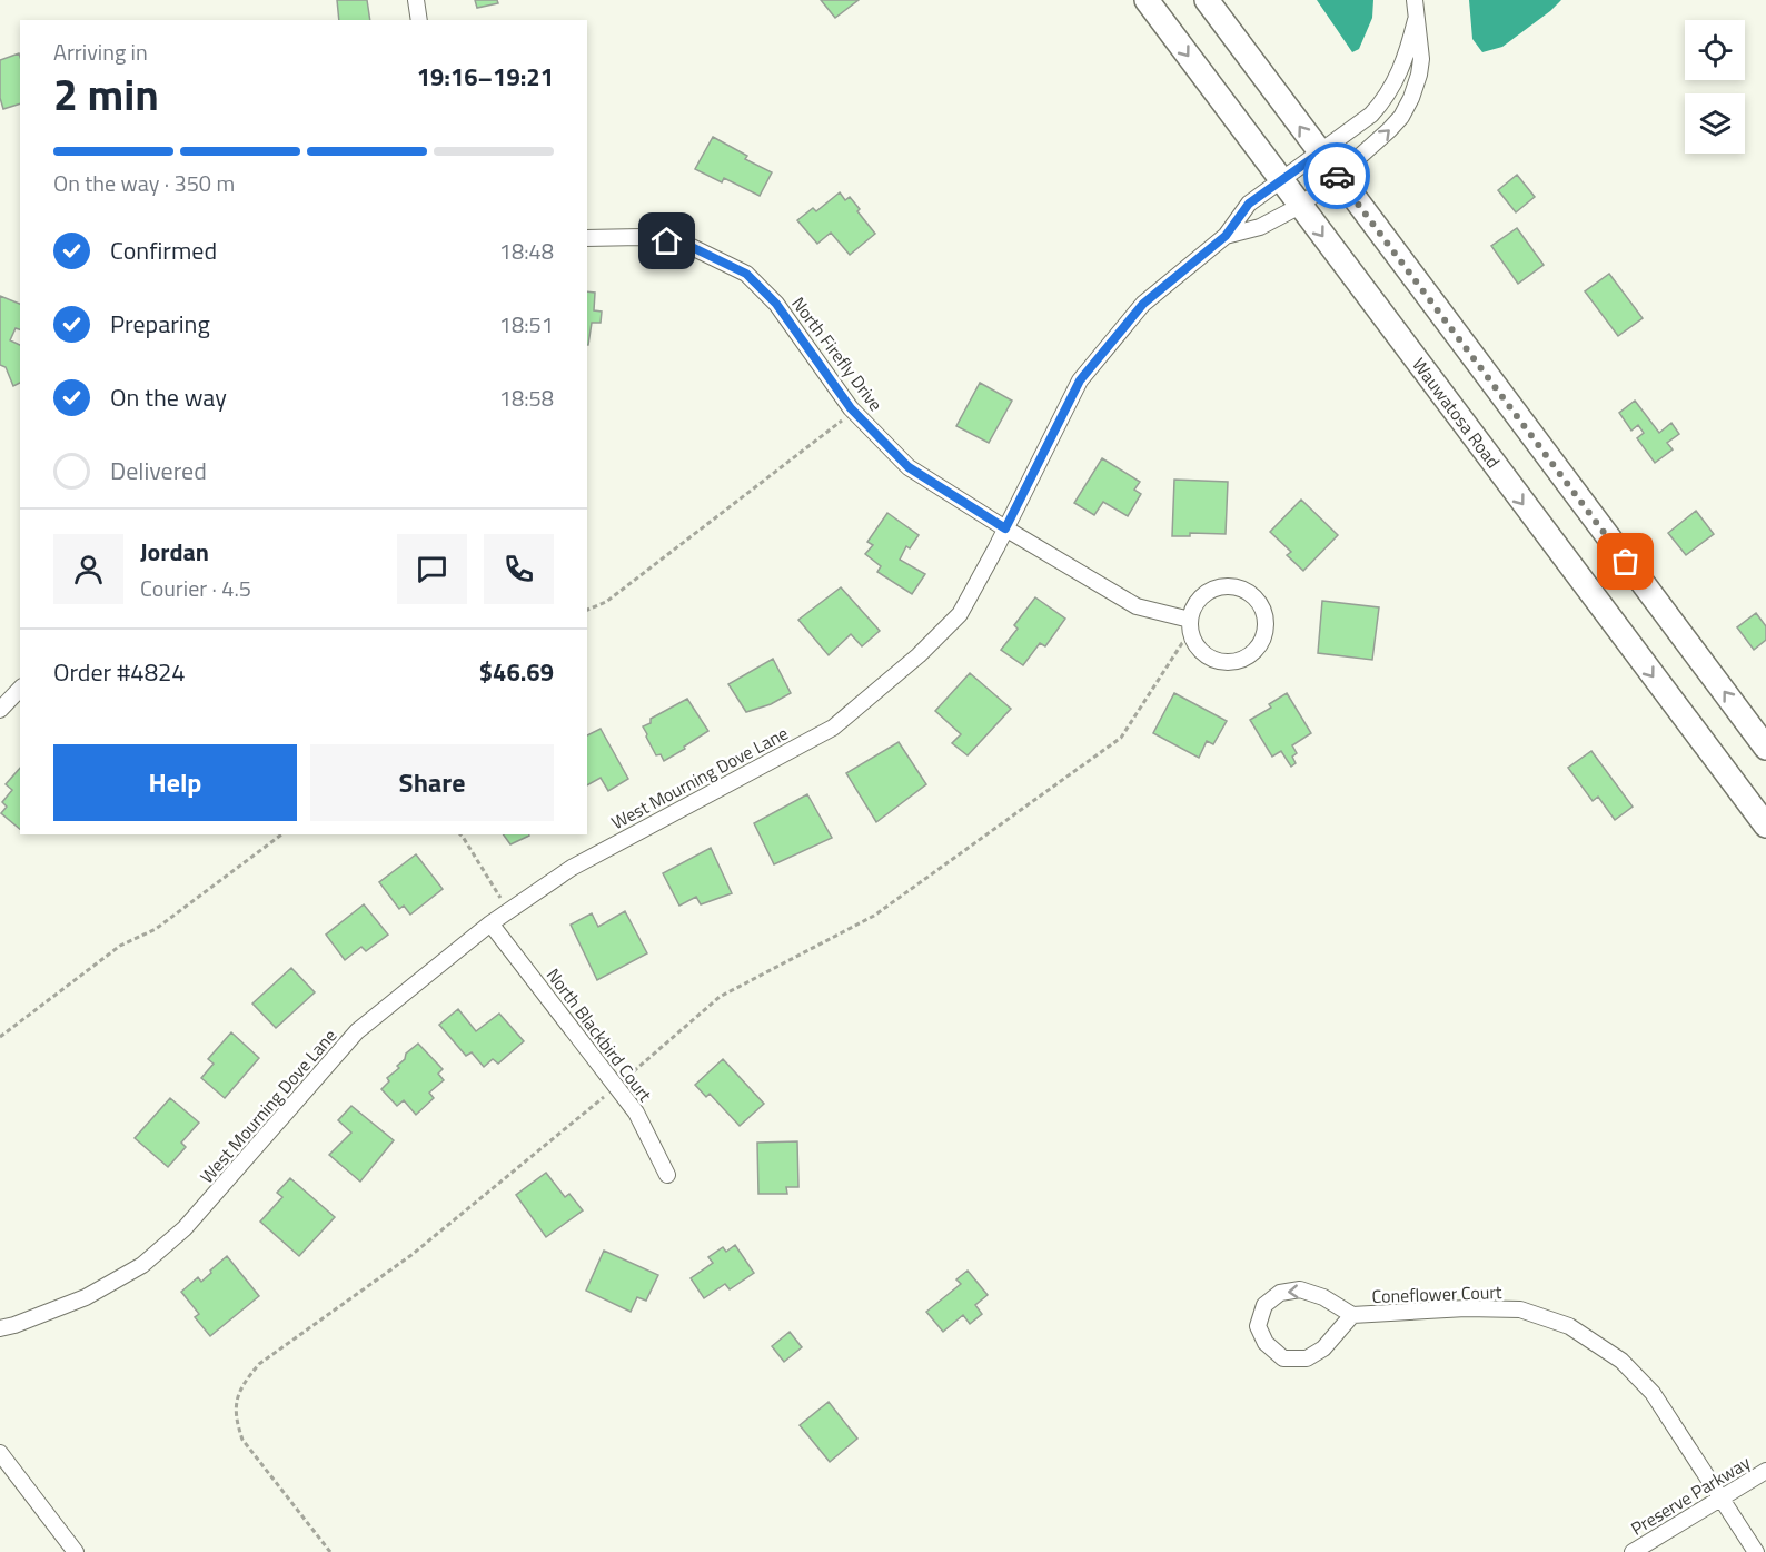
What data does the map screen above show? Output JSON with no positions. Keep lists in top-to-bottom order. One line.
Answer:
{"streets":{"main road":["Wauwatosa Road"],"street":["North Firefly Drive","West Mourning Dove Lane","North Blackbird Court","Coneflower Court","Preserve Parkway"]},"crossings":[["North Firefly Drive","West Mourning Dove Lane"],["West Mourning Dove Lane","North Blackbird Court"],["Coneflower Court","Preserve Parkway"]],"page":{"heading":["2 min","Arriving in","19:16–19:21"],"panel":["Jordan","Courier · 4.5","Order #4824","$46.69"],"bar":"On the way · 350 m","list":[["Confirmed","18:48"],["Preparing","18:51"],["On the way","18:58"],"Delivered"],"buttons":["Help","Share"]}}
